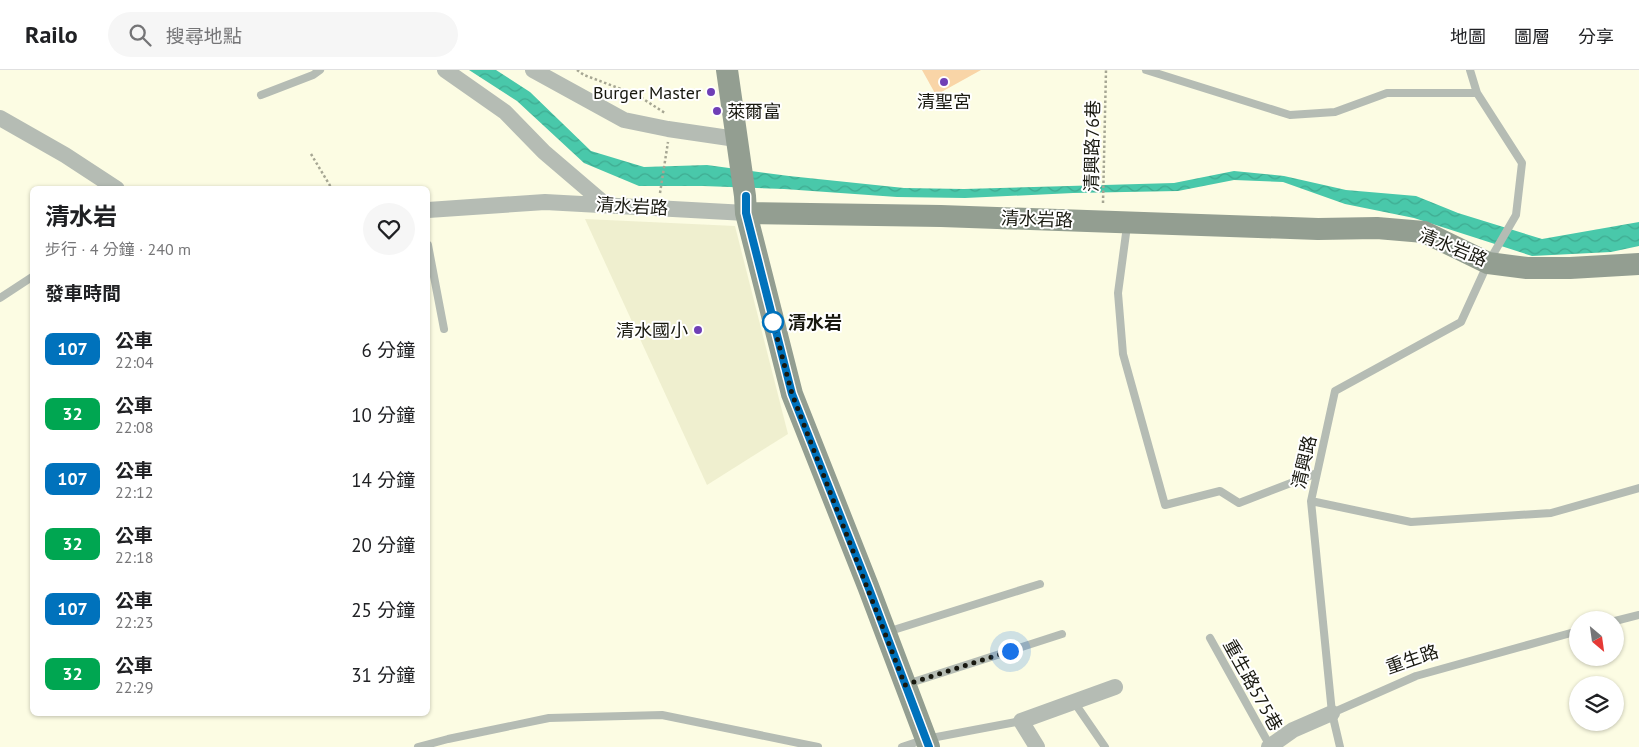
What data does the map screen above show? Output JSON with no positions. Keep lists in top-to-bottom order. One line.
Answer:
{"streets":{"street":["清水岩路","重生路"],"lane":["清興路","重生路575巷"],"path":["清興路76巷"]},"crossings":[["清興路76巷","清水岩路"],["清水岩路","清興路"],["清興路","重生路"],["重生路","重生路575巷"]],"places":["清聖宮","Burger Master","萊爾富","清水岩","清水國小"],"lines":["bus line 107"],"north":"bottom right","page":{"header":"Railo","search":"搜尋地點","nav":["地圖","圖層","分享"],"heading":[["清水岩","步行 · 4 分鐘 · 240 m"],"發車時間"],"list":[{"mark":"107","name":"公車","note":"22:04","value":"6 分鐘"},{"mark":"32","name":"公車","note":"22:08","value":"10 分鐘"},{"mark":"107","name":"公車","note":"22:12","value":"14 分鐘"},{"mark":"32","name":"公車","note":"22:18","value":"20 分鐘"},{"mark":"107","name":"公車","note":"22:23","value":"25 分鐘"},{"mark":"32","name":"公車","note":"22:29","value":"31 分鐘"}]}}
